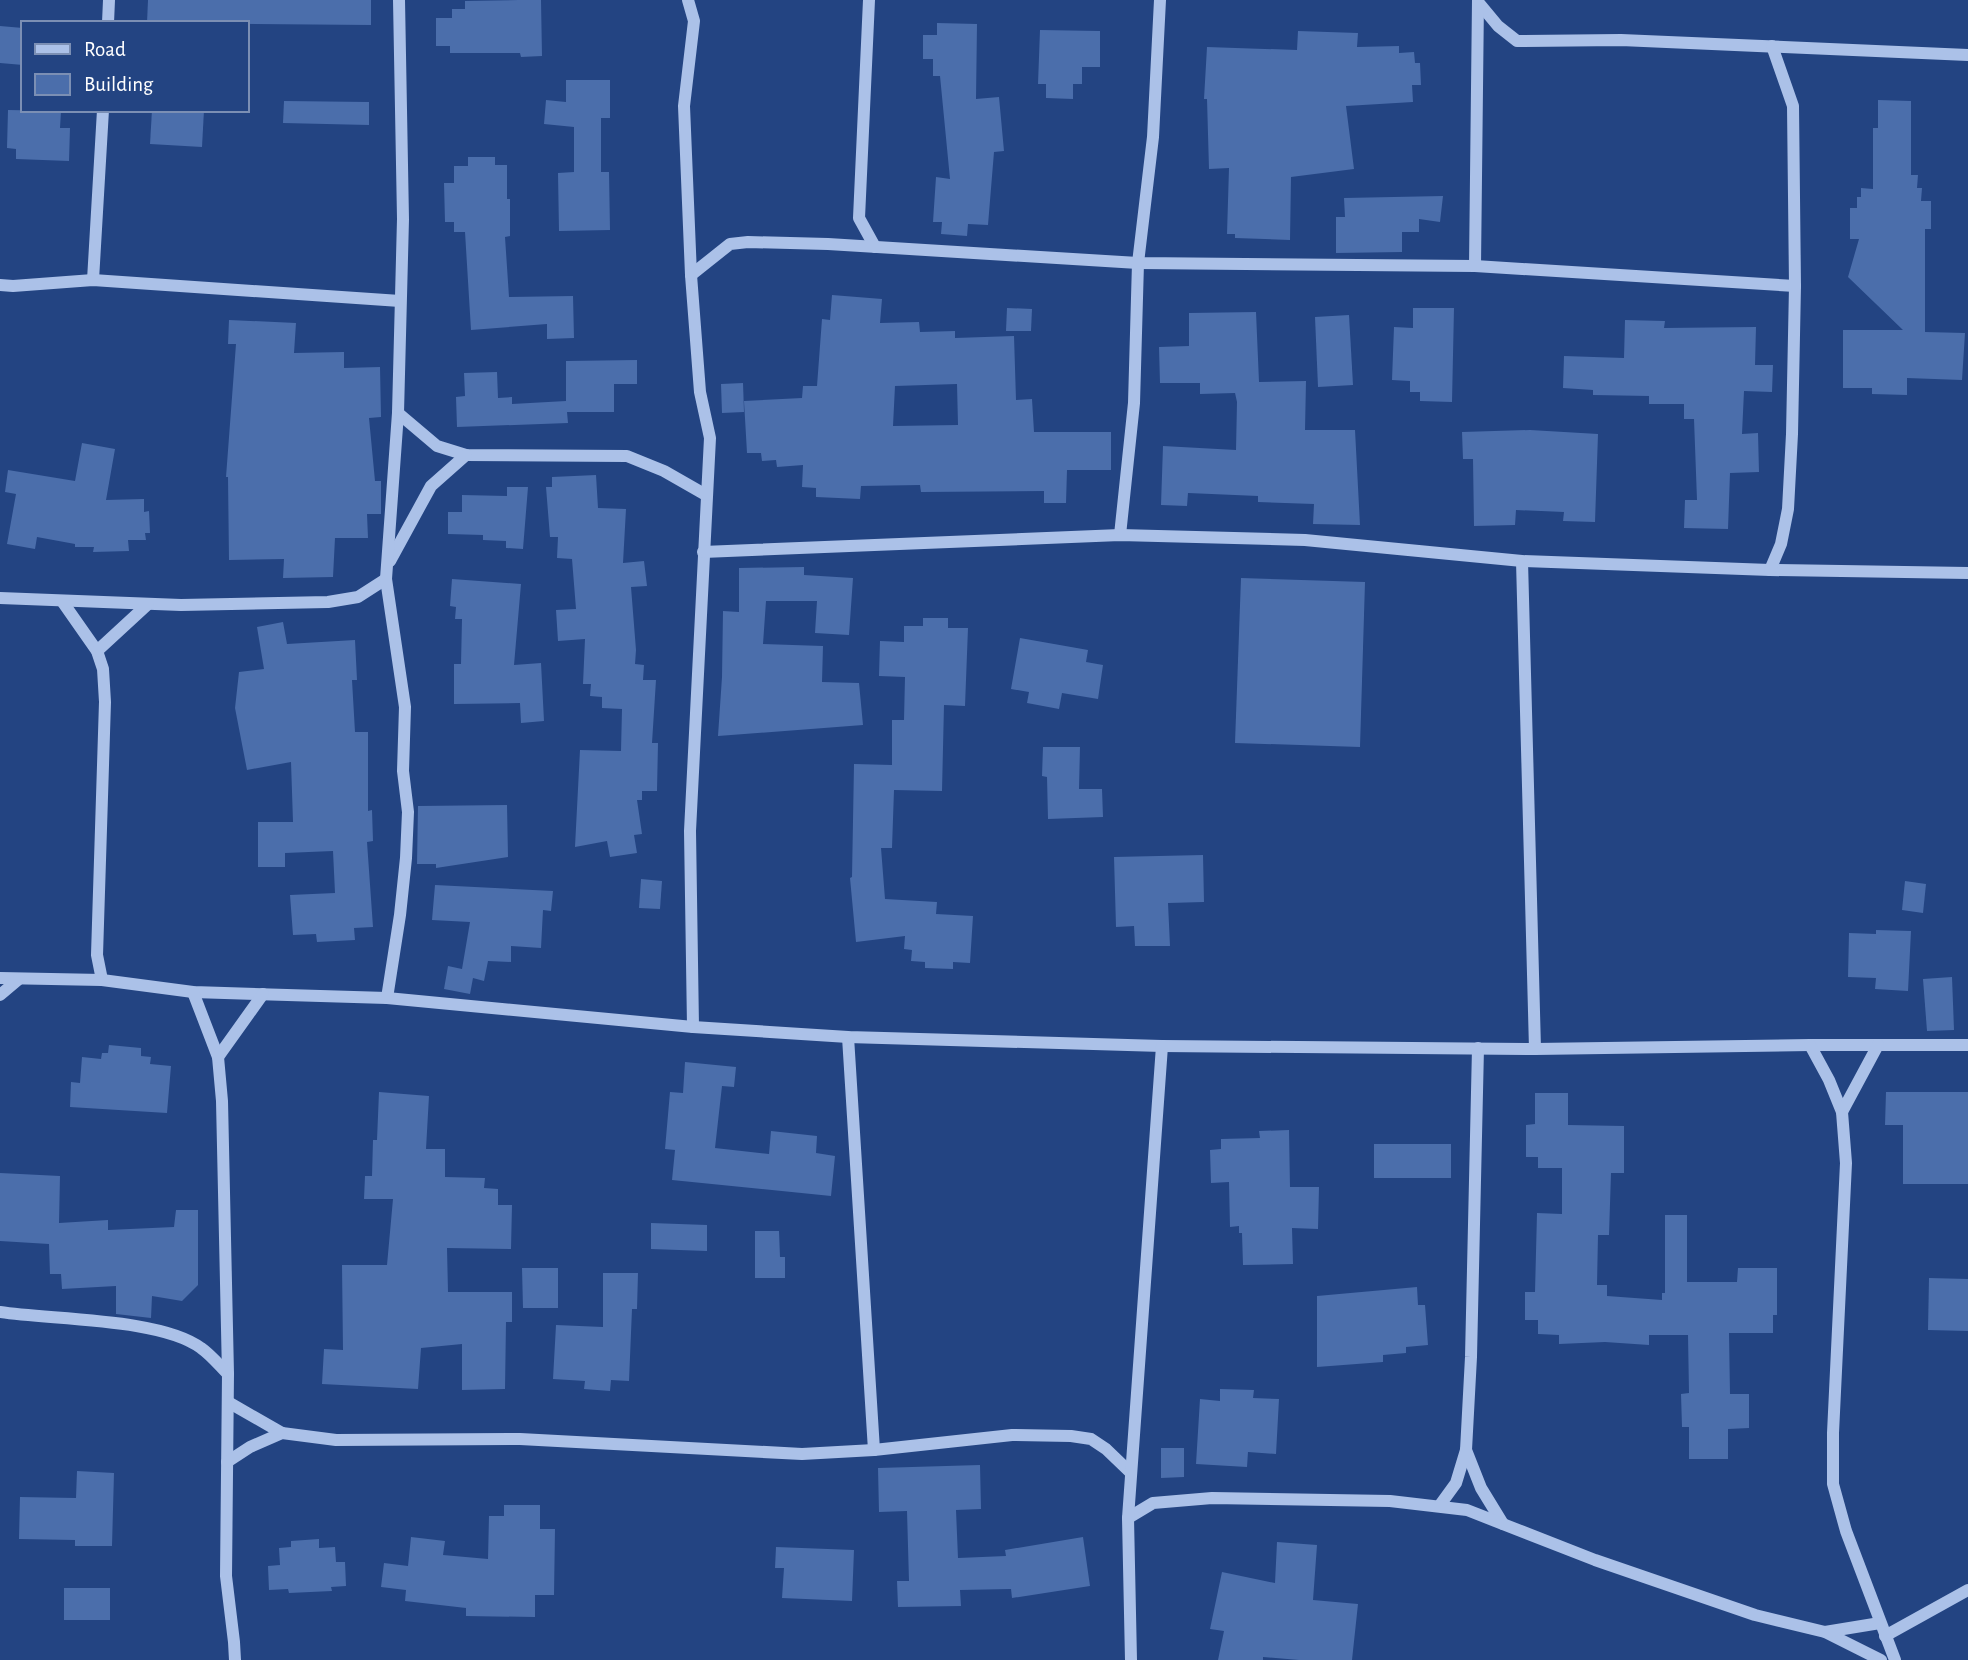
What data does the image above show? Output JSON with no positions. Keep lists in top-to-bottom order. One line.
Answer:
{"legend":["Road","Building"]}
